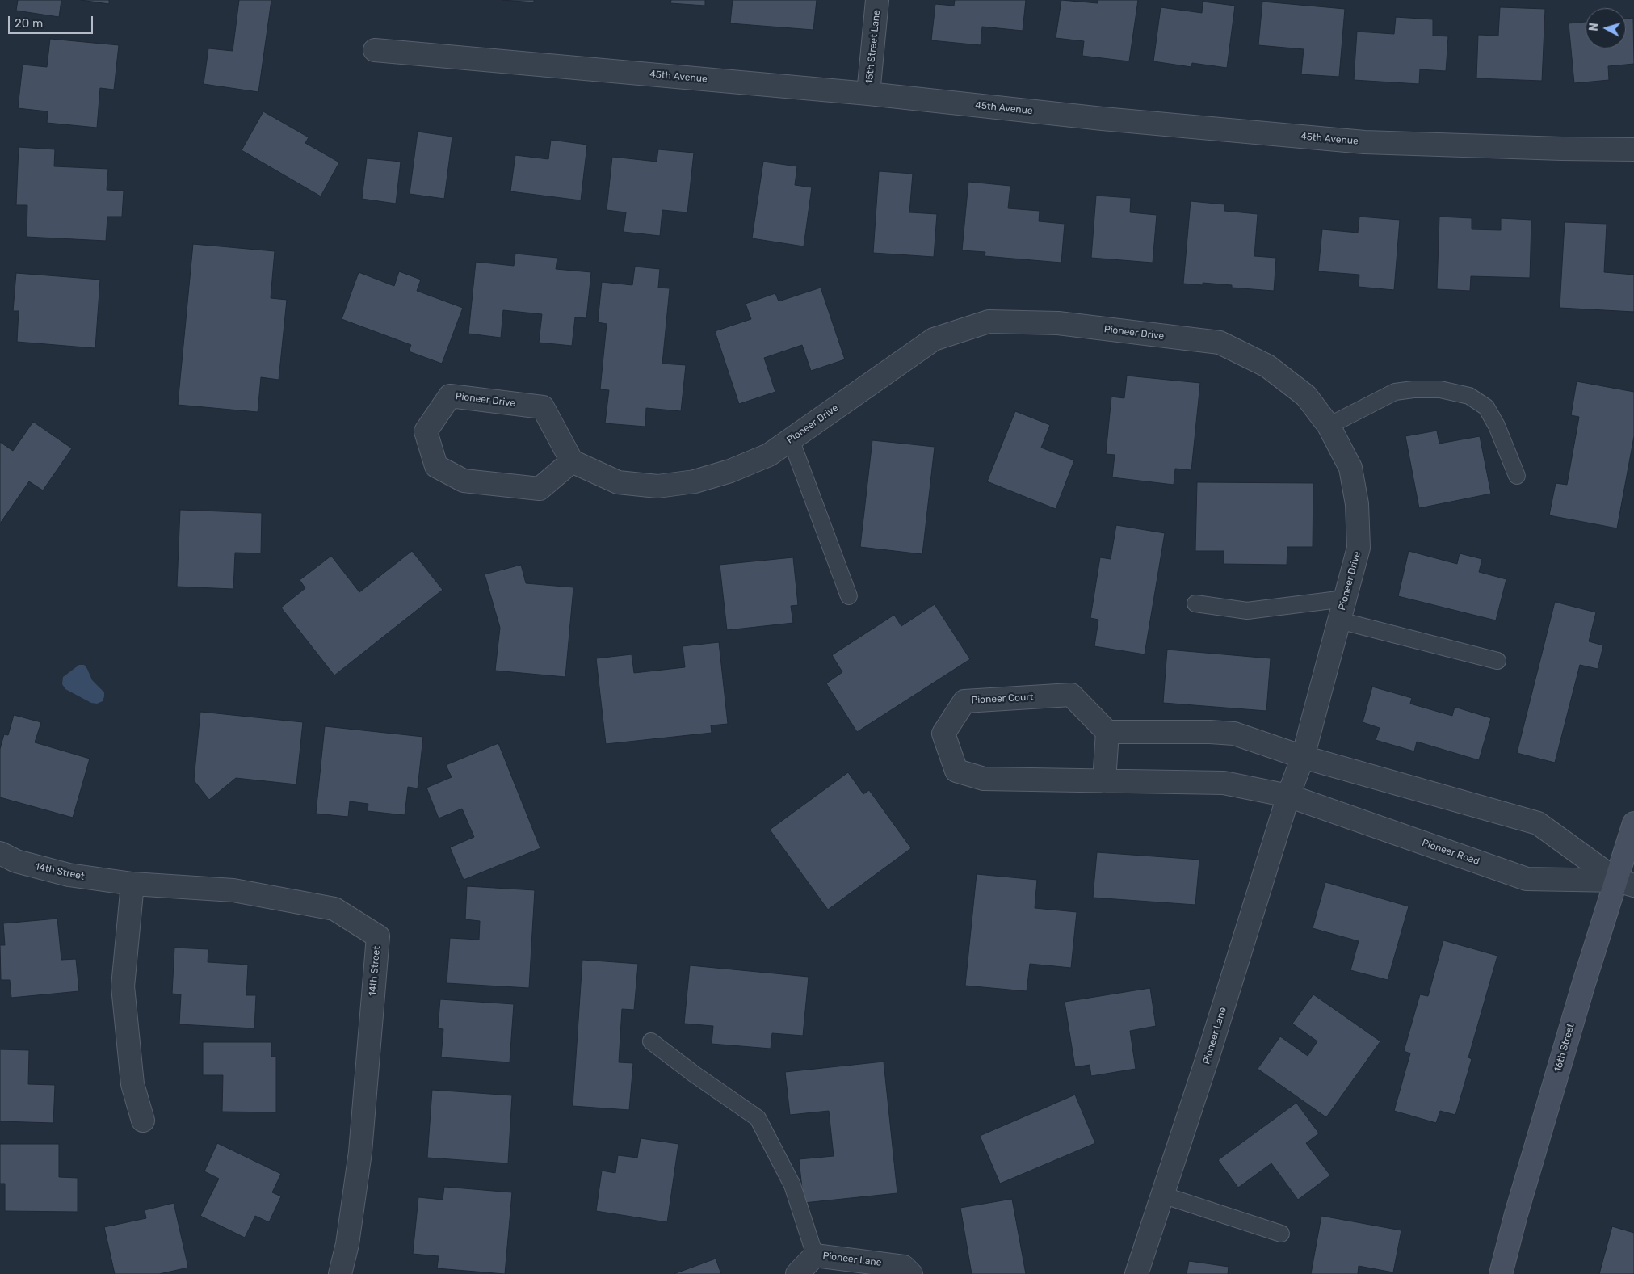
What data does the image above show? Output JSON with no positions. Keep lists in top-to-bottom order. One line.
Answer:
{"streets":{"main road":["16th Street"],"street":["15th Street Lane","45th Avenue","Pioneer Drive","Pioneer Court","Pioneer Road","14th Street","Pioneer Lane"]},"crossings":[["15th Street Lane","45th Avenue"],["Pioneer Drive","Pioneer Court"],["Pioneer Drive","Pioneer Road"],["Pioneer Drive","Pioneer Lane"],["Pioneer Court","Pioneer Road"],["Pioneer Court","Pioneer Lane"],["Pioneer Road","Pioneer Lane"],["Pioneer Road","16th Street"]],"scale_bar":"20 m","north":"left"}
